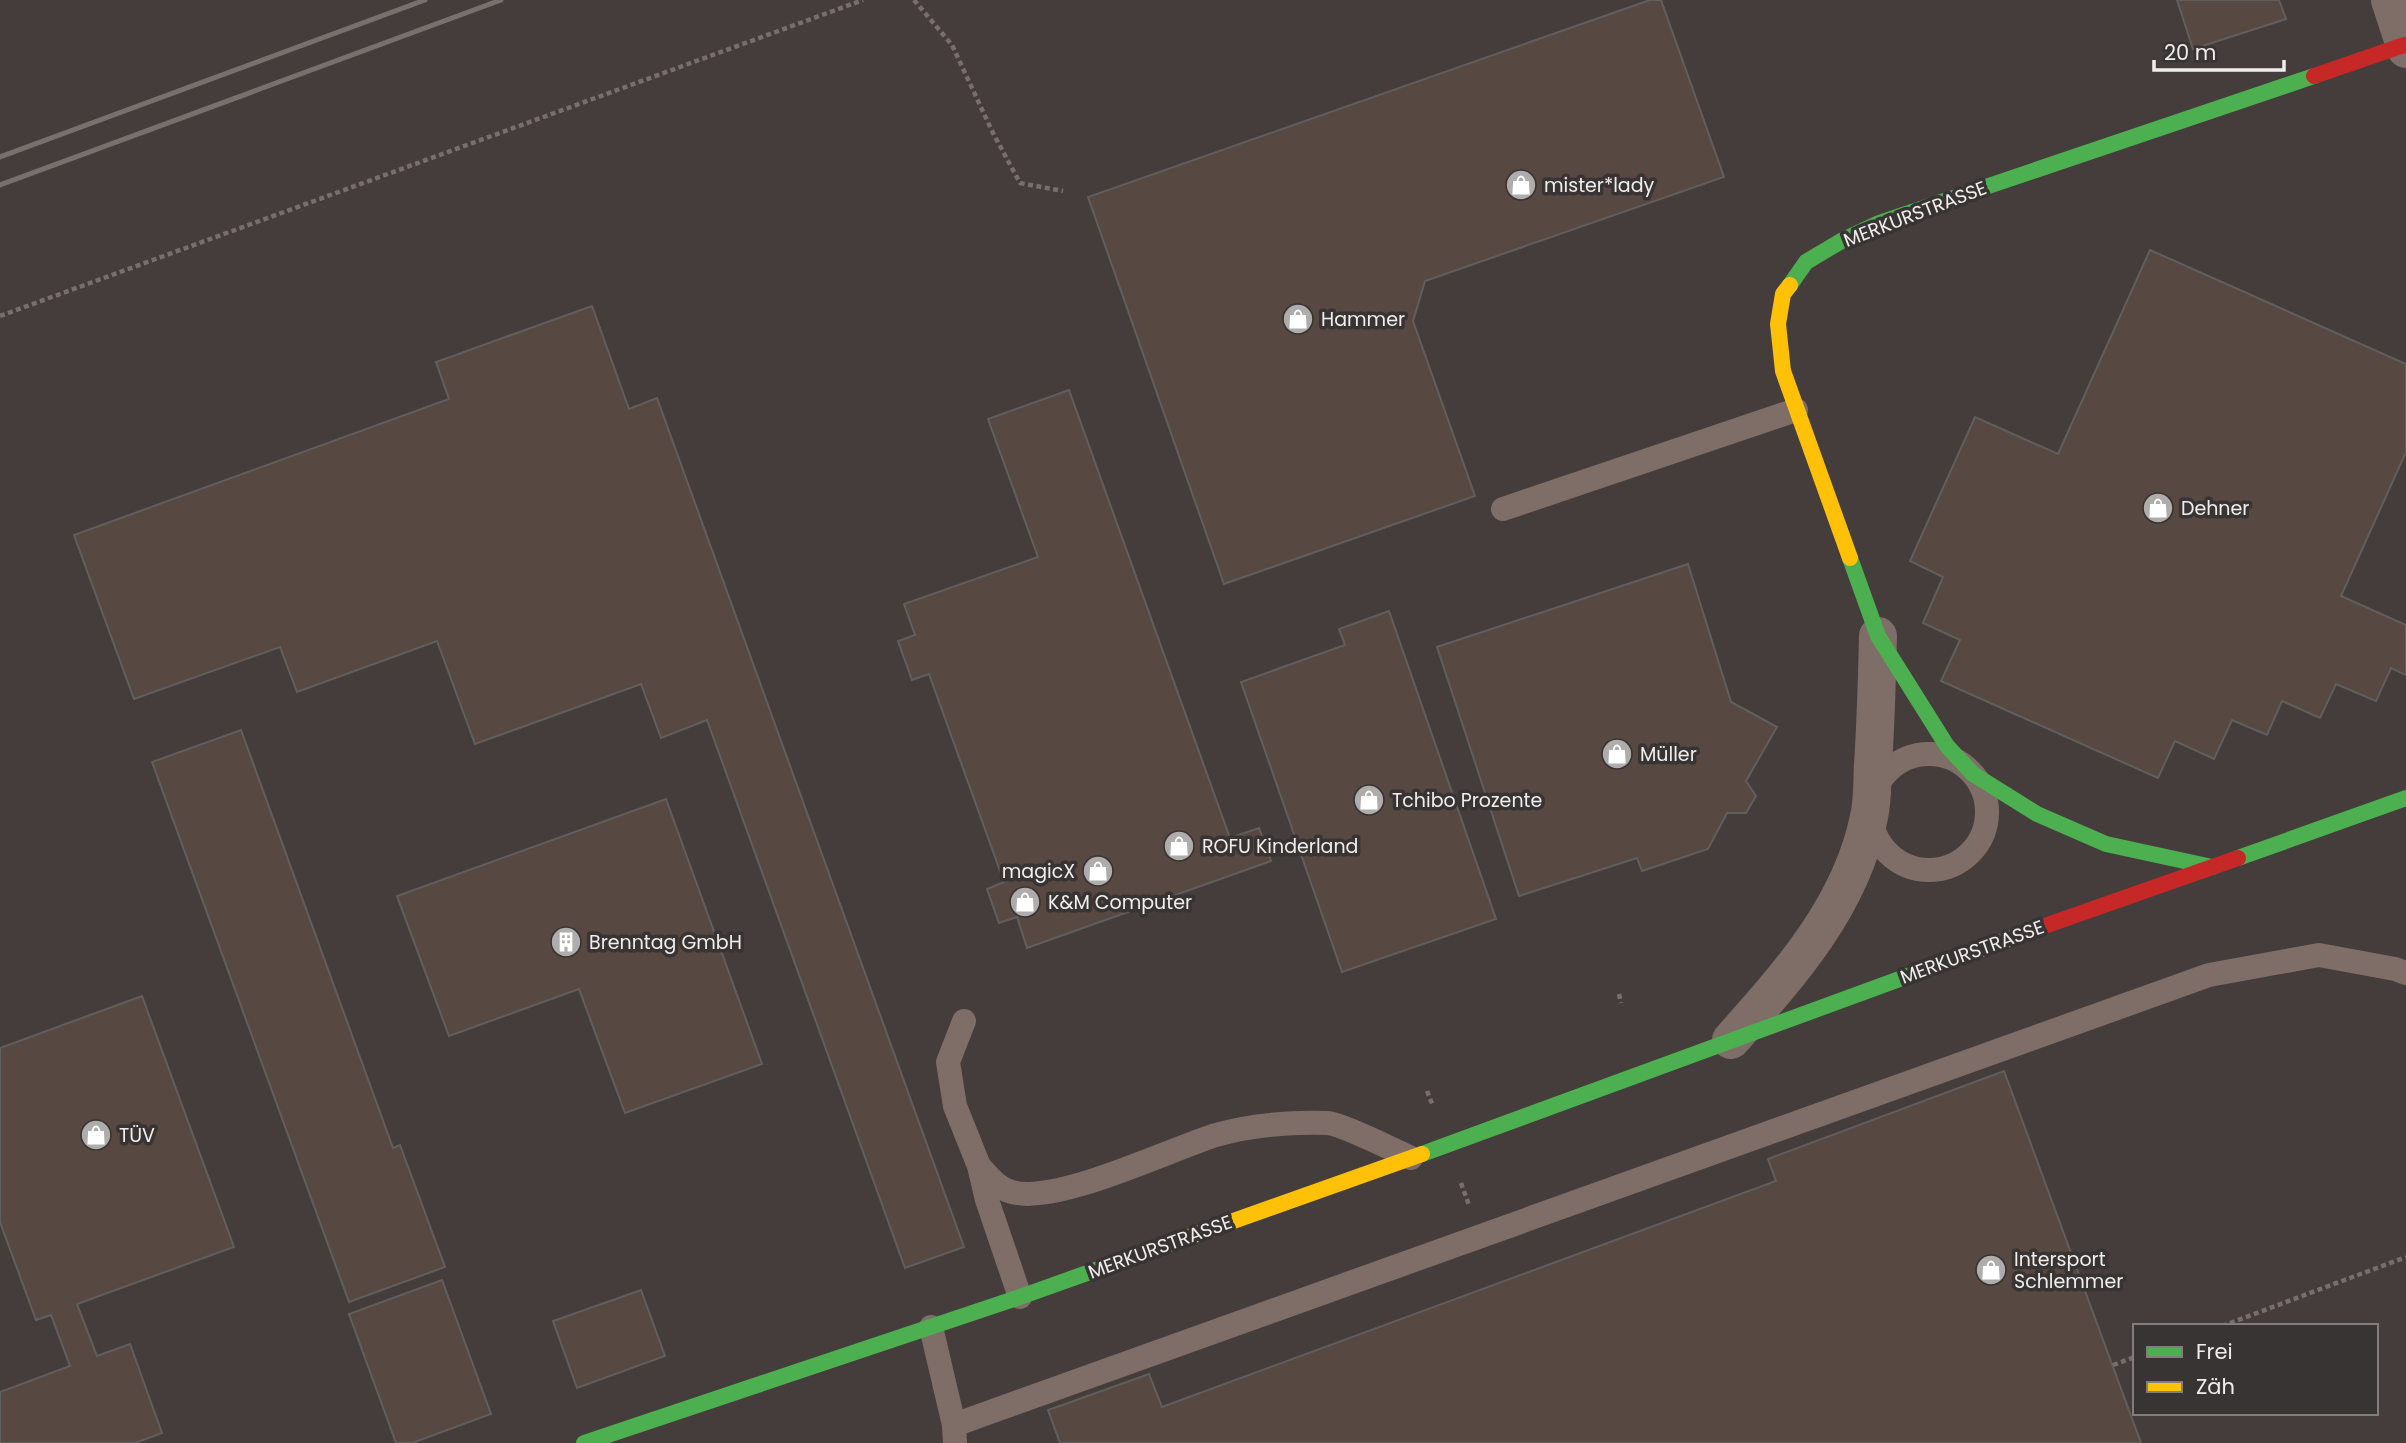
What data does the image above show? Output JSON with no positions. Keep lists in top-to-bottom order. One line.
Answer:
{"streets":{"street":["MERKURSTRASSE"]},"places":{"shop":["mister*lady","Hammer","Dehner","Müller","Tchibo Prozente","ROFU Kinderland","magicX","K&M Computer","TÜV","Intersport Schlemmer"],"building":["Brenntag GmbH"]},"legend":["Frei","Zäh"],"scale_bar":"20 m"}
